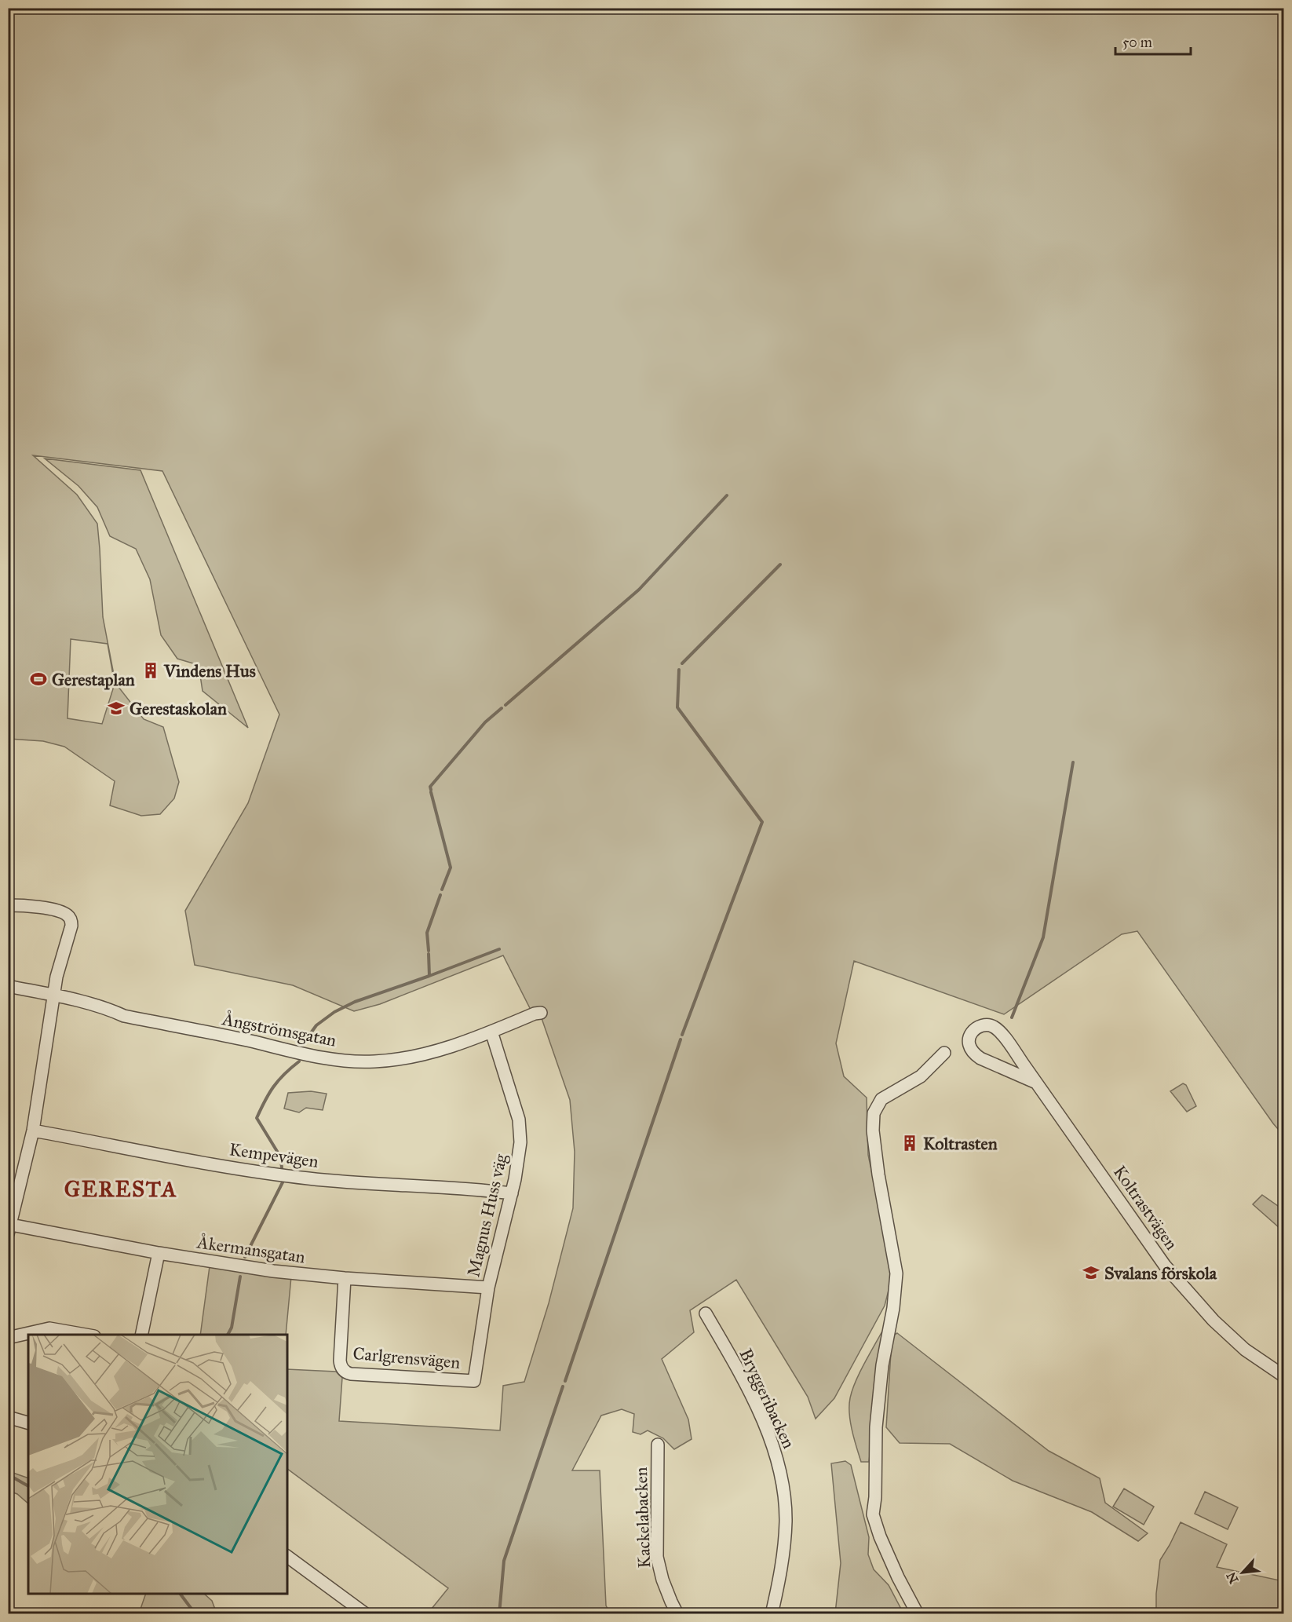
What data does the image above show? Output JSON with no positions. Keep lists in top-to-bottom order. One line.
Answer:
{"streets":{"street":["Ångströmsgatan","Kempevägen","Koltrastvägen","Magnus Huss väg","Åkermansgatan","Carlgrensvägen","Bryggeribacken","Kackelabacken"]},"crossings":[["Ångströmsgatan","Magnus Huss väg"],["Kempevägen","Magnus Huss väg"],["Magnus Huss väg","Åkermansgatan"],["Magnus Huss väg","Carlgrensvägen"],["Åkermansgatan","Carlgrensvägen"]],"districts":["GERESTA"],"places":{"building":["Vindens Hus","Koltrasten"],"sports":["Gerestaplan"],"school or university":["Gerestaskolan","Svalans förskola"]},"scale_bar":"50 m","north":"bottom left"}
